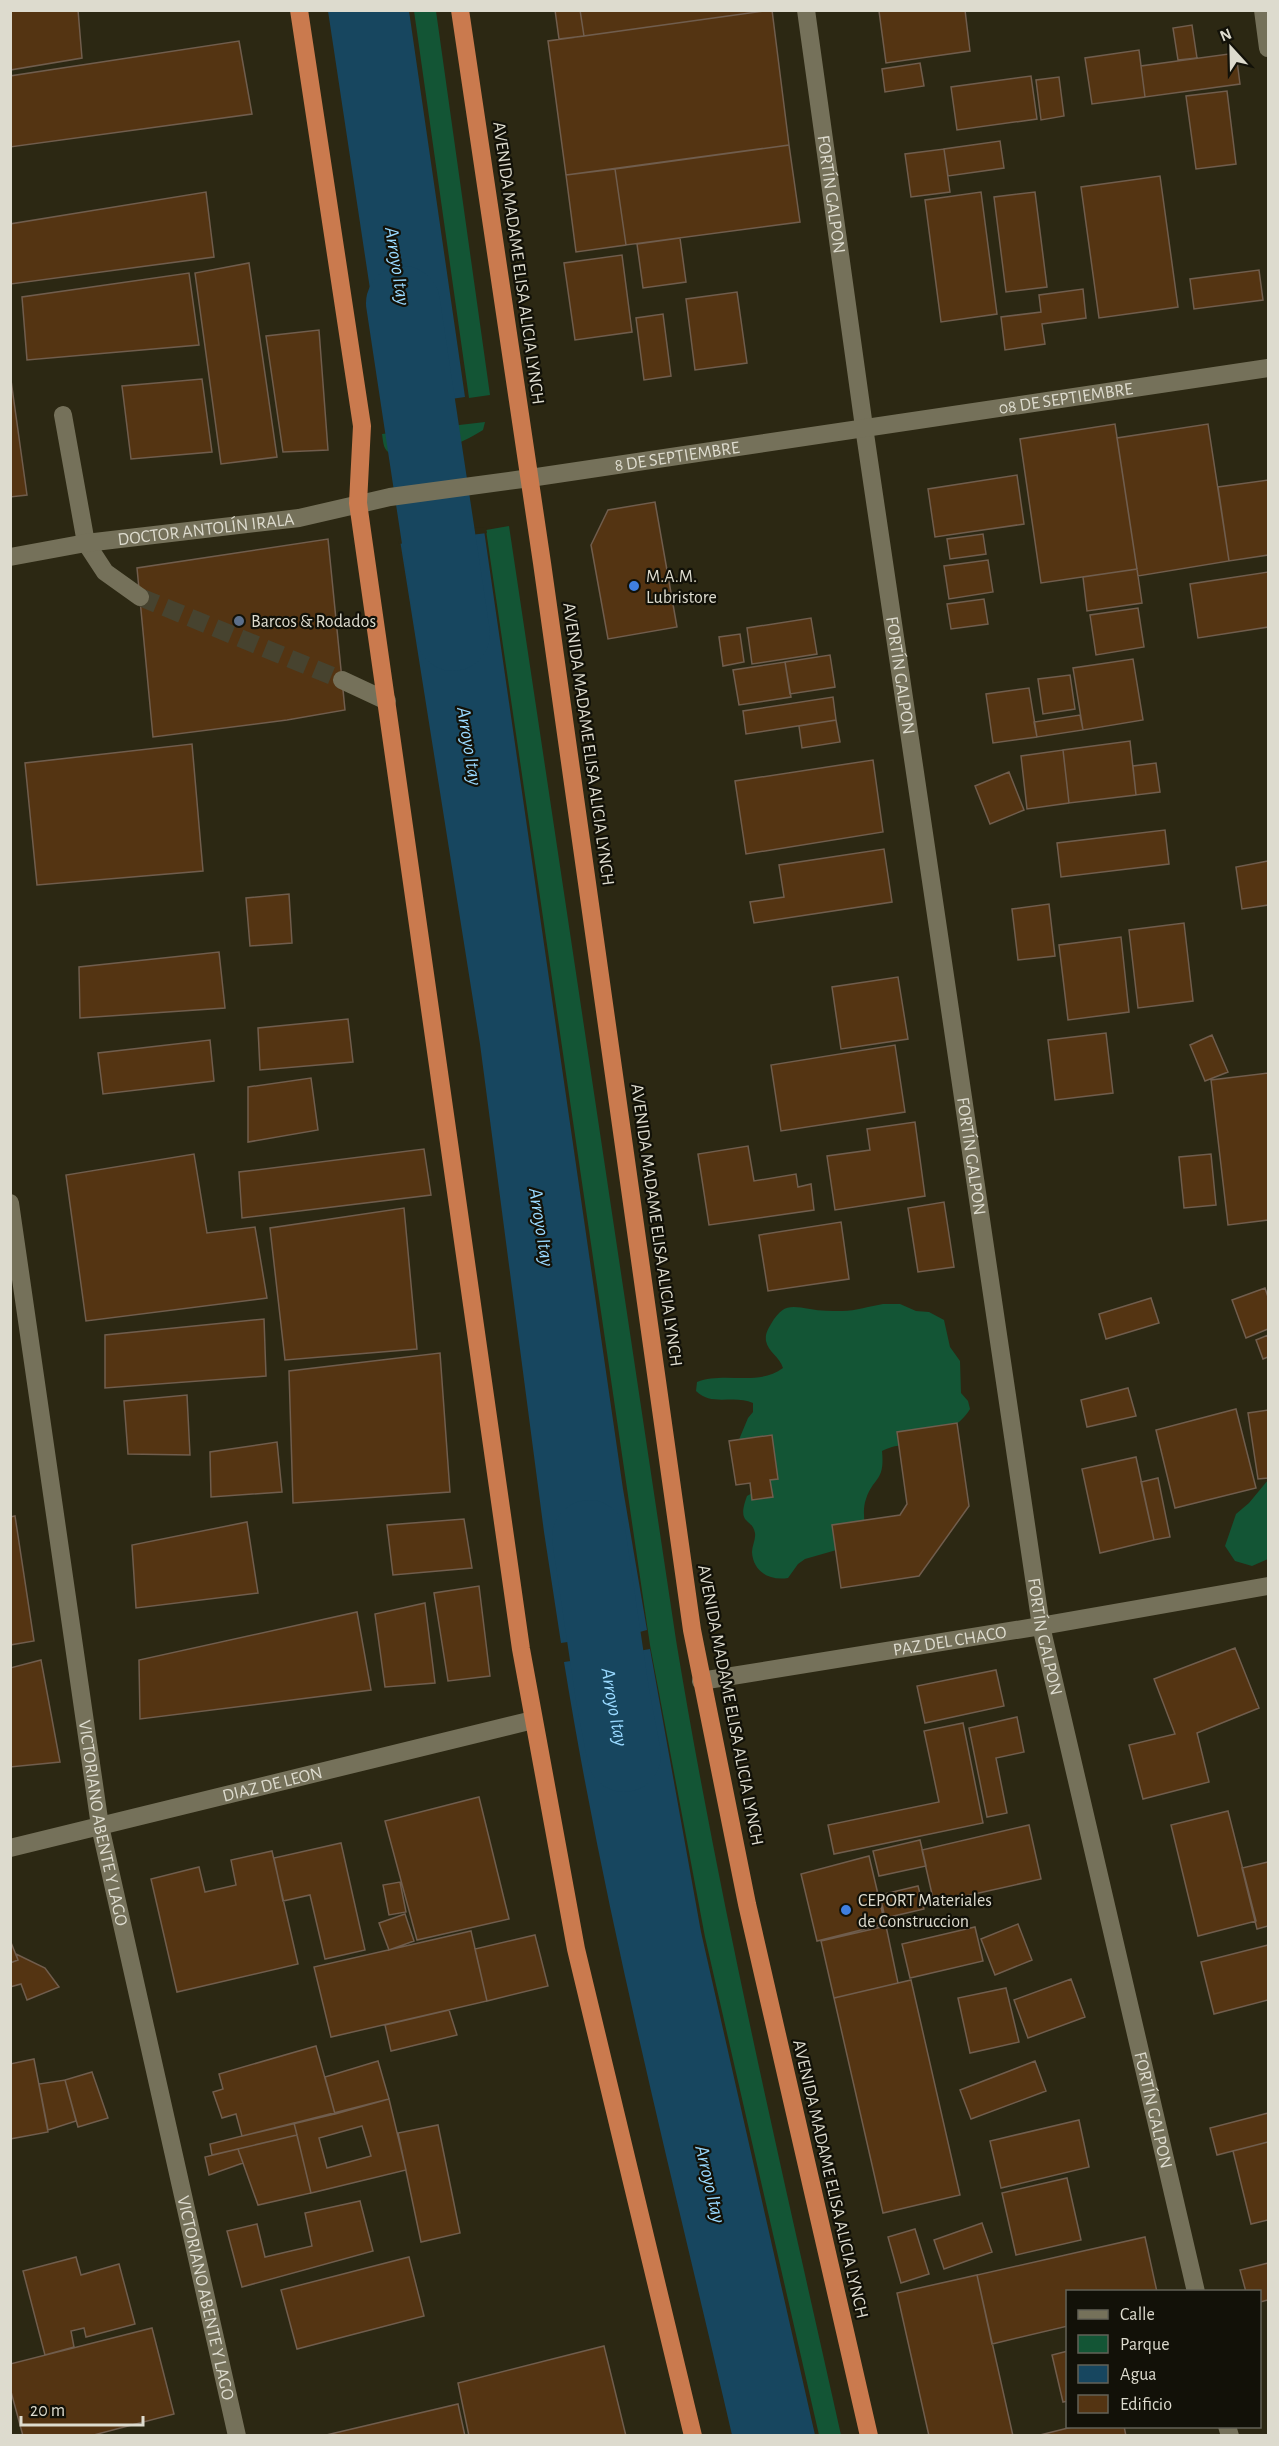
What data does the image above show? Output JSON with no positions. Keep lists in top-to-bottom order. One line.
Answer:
{"streets":{"highway":["AVENIDA MADAME ELISA ALICIA LYNCH"],"street":["FORTÍN GALPON","08 DE SEPTIEMBRE","8 DE SEPTIEMBRE","DOCTOR ANTOLÍN IRALA","PAZ DEL CHACO","DIAZ DE LEON","VICTORIANO ABENTE Y LAGO"]},"crossings":[["FORTÍN GALPON","08 DE SEPTIEMBRE"],["FORTÍN GALPON","8 DE SEPTIEMBRE"],["FORTÍN GALPON","PAZ DEL CHACO"],["AVENIDA MADAME ELISA ALICIA LYNCH","8 DE SEPTIEMBRE"],["AVENIDA MADAME ELISA ALICIA LYNCH","PAZ DEL CHACO"],["08 DE SEPTIEMBRE","8 DE SEPTIEMBRE"],["8 DE SEPTIEMBRE","DOCTOR ANTOLÍN IRALA"],["DIAZ DE LEON","VICTORIANO ABENTE Y LAGO"]],"water":["Arroyo Itay"],"places":["M.A.M. Lubristore","Barcos & Rodados","CEPORT Materiales de Construccion"],"legend":["Calle","Parque","Agua","Edificio"],"scale_bar":"20 m","north":"top"}
